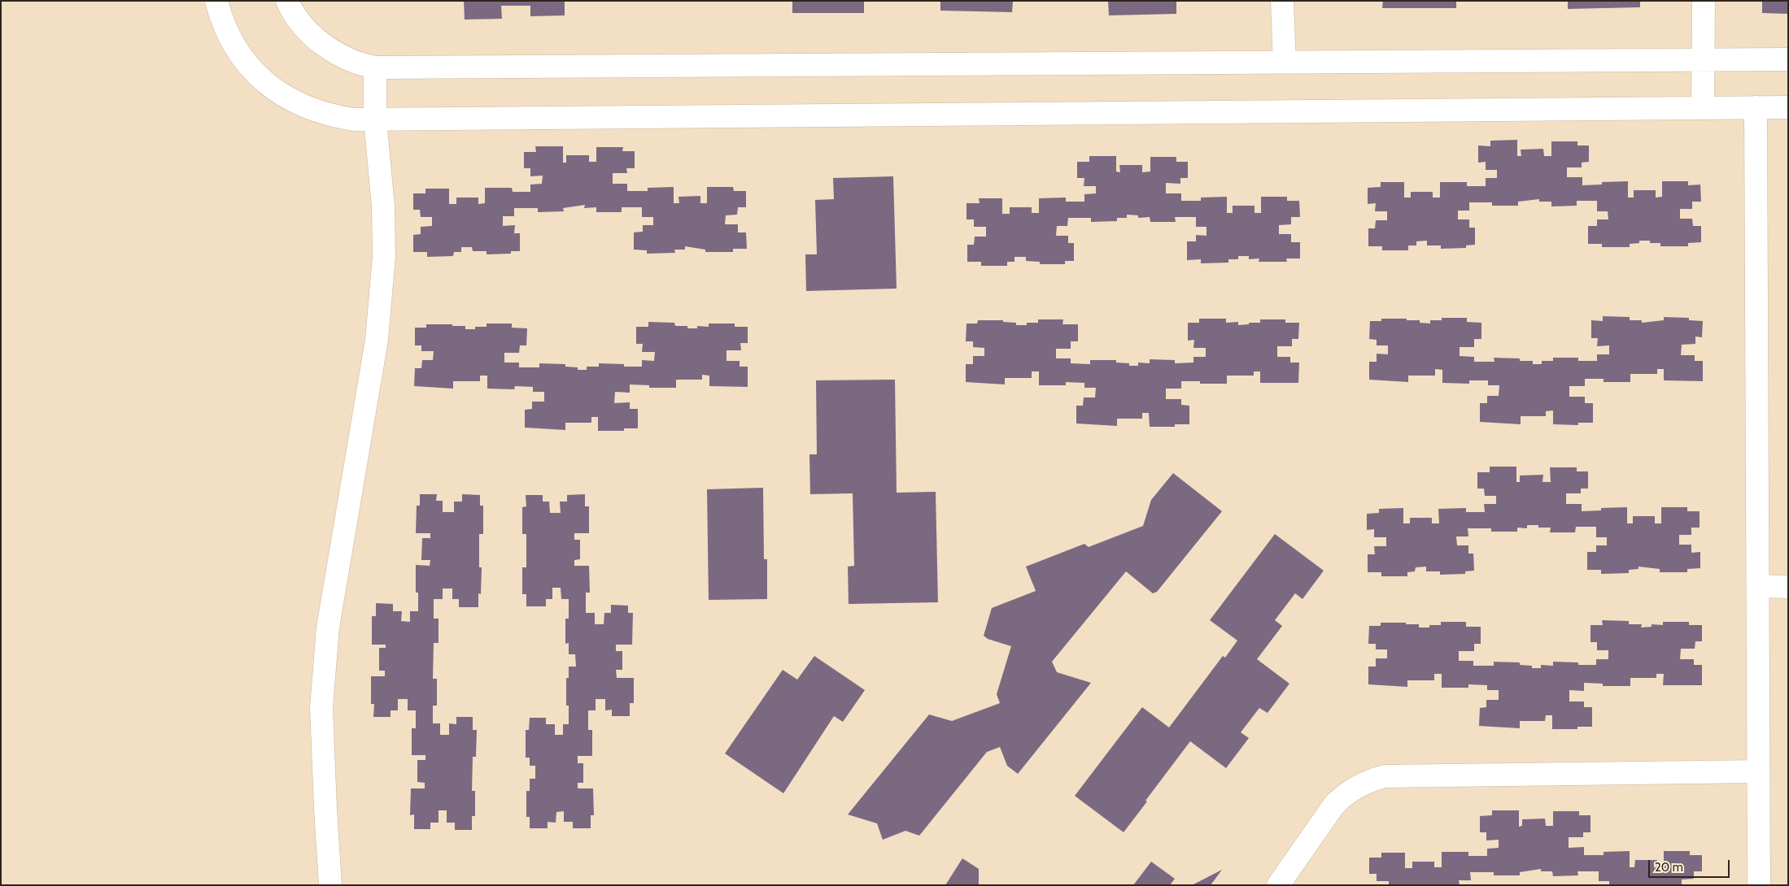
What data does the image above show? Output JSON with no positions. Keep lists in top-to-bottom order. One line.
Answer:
{"scale_bar":"20 m"}
